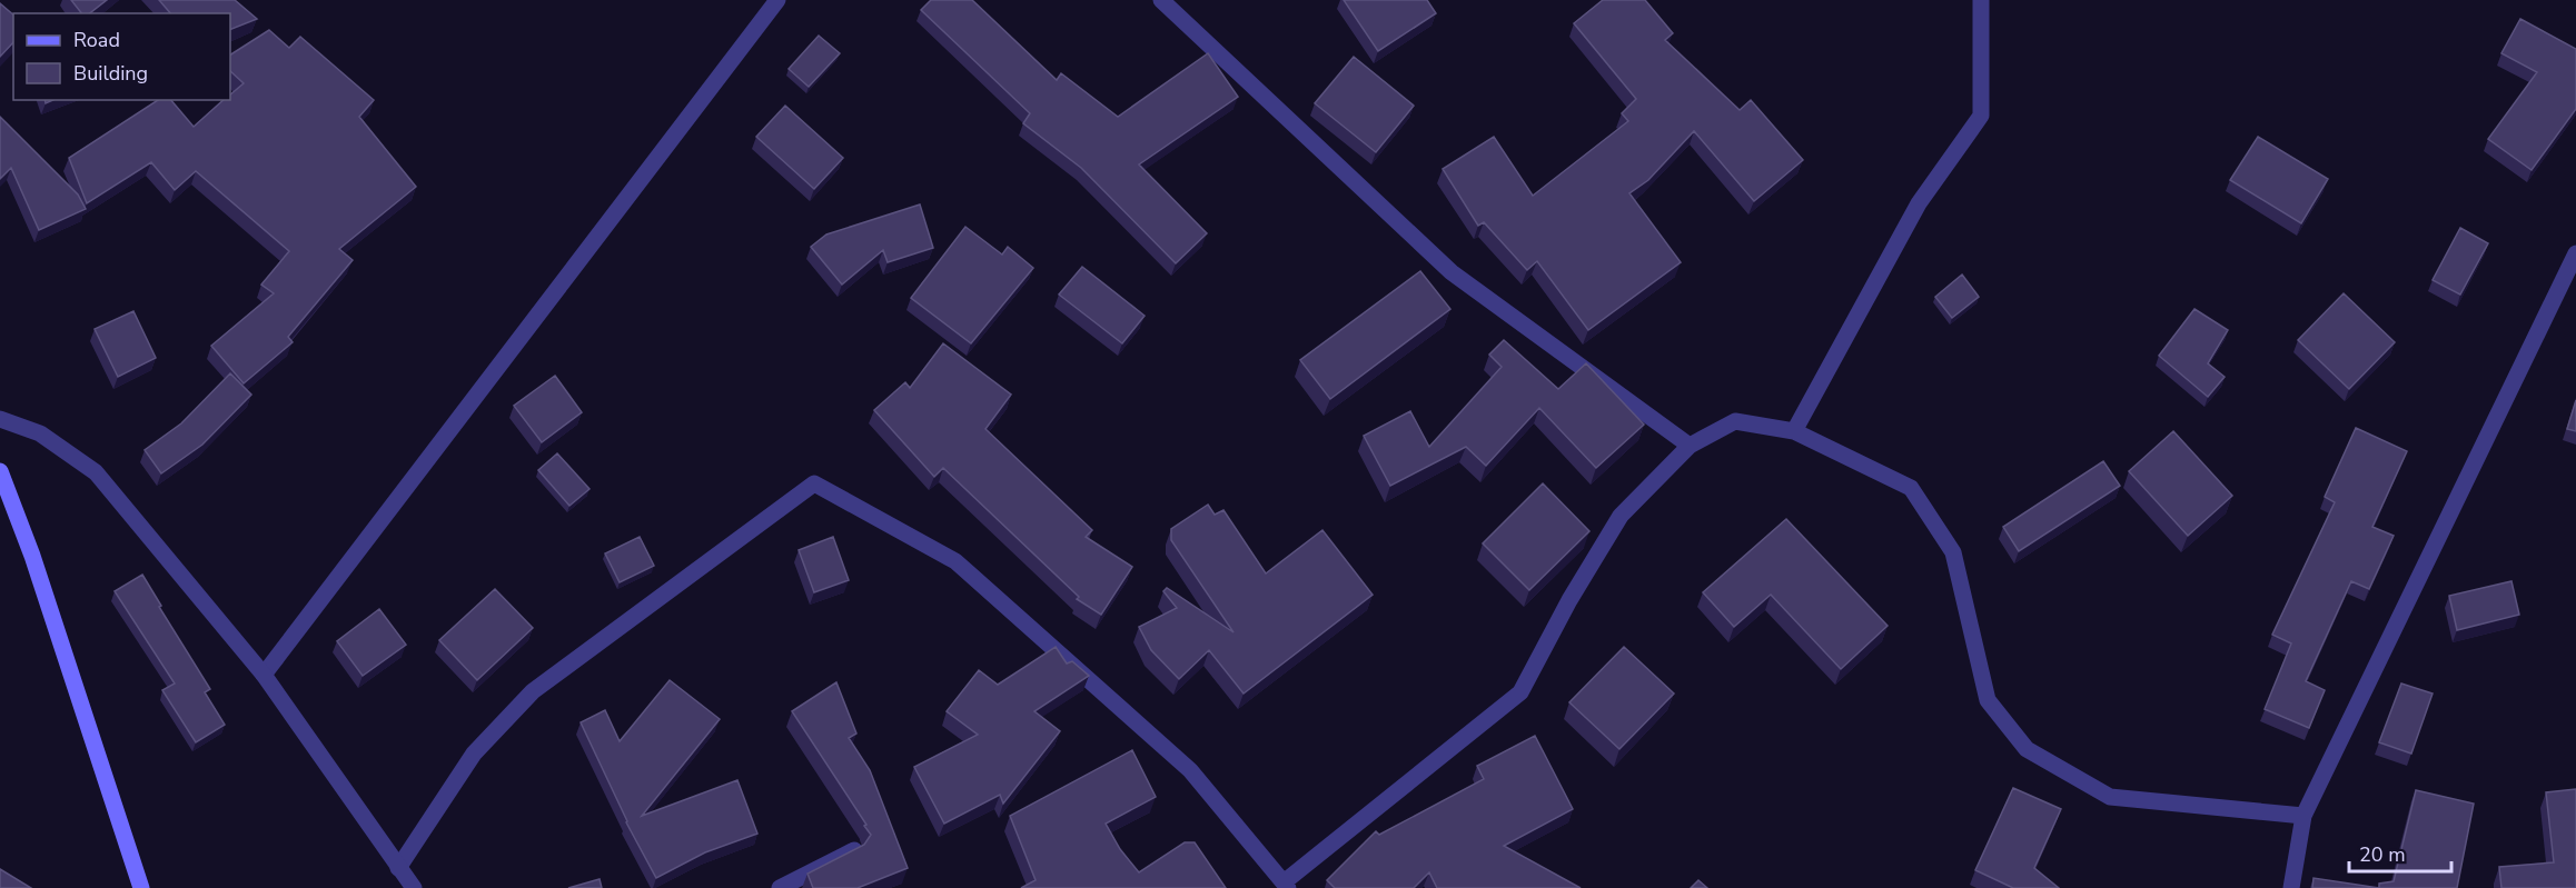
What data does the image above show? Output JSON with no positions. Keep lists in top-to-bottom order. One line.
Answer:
{"legend":["Road","Building"],"scale_bar":"20 m"}
